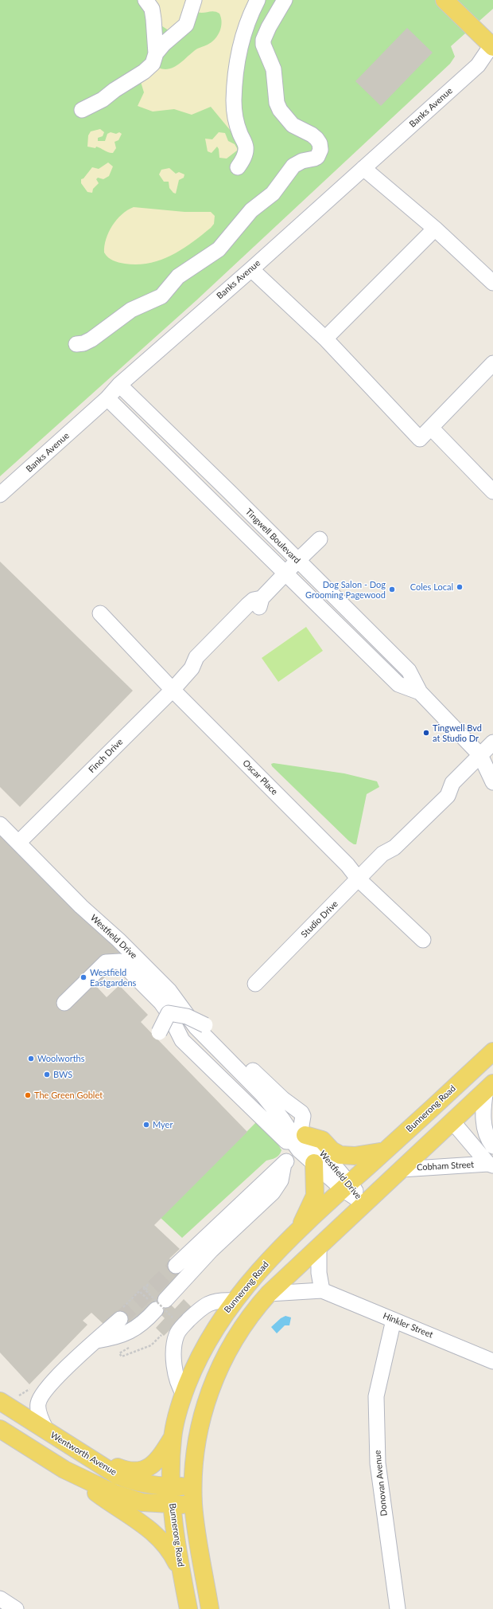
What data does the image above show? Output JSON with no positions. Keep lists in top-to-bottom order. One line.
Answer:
{"streets":{"main road":["Bunnerong Road","Wentworth Avenue"],"street":["Banks Avenue","Tingwell Boulevard","Finch Drive","Oscar Place","Studio Drive","Westfield Drive","Cobham Street","Hinkler Street","Donovan Avenue"]},"crossings":[["Banks Avenue","Tingwell Boulevard"],["Tingwell Boulevard","Finch Drive"],["Tingwell Boulevard","Studio Drive"],["Finch Drive","Oscar Place"],["Finch Drive","Westfield Drive"],["Oscar Place","Studio Drive"],["Westfield Drive","Bunnerong Road"],["Bunnerong Road","Wentworth Avenue"],["Hinkler Street","Donovan Avenue"]],"places":["Coles Local","Dog Salon - Dog Grooming Pagewood","Tingwell Bvd at Studio Dr","Westfield Eastgardens","Woolworths","BWS","The Green Goblet","Myer"]}
